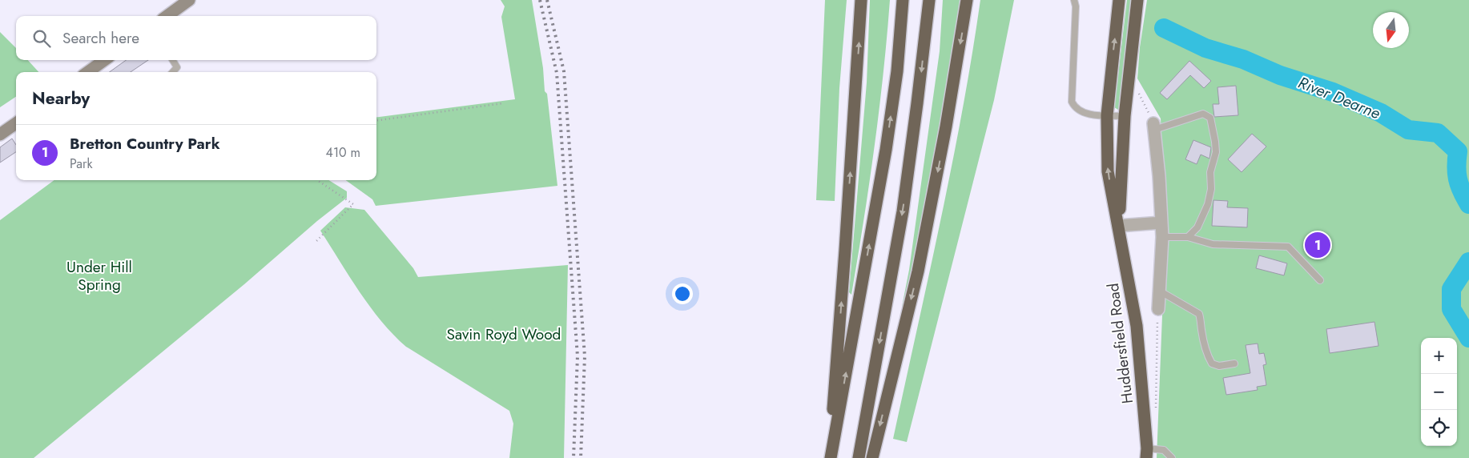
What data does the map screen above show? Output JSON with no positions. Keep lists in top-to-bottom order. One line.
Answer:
{"streets":{"highway":["Huddersfield Road"]},"water":["River Dearne"],"parks":["Under Hill Spring","Savin Royd Wood"],"north":"bottom","page":{"search":"Search here","heading":"Nearby","list":[{"mark":"1","name":"Bretton Country Park","note":"Park","value":"410 m"}],"pins":"1","map_buttons":["+","−"]}}
